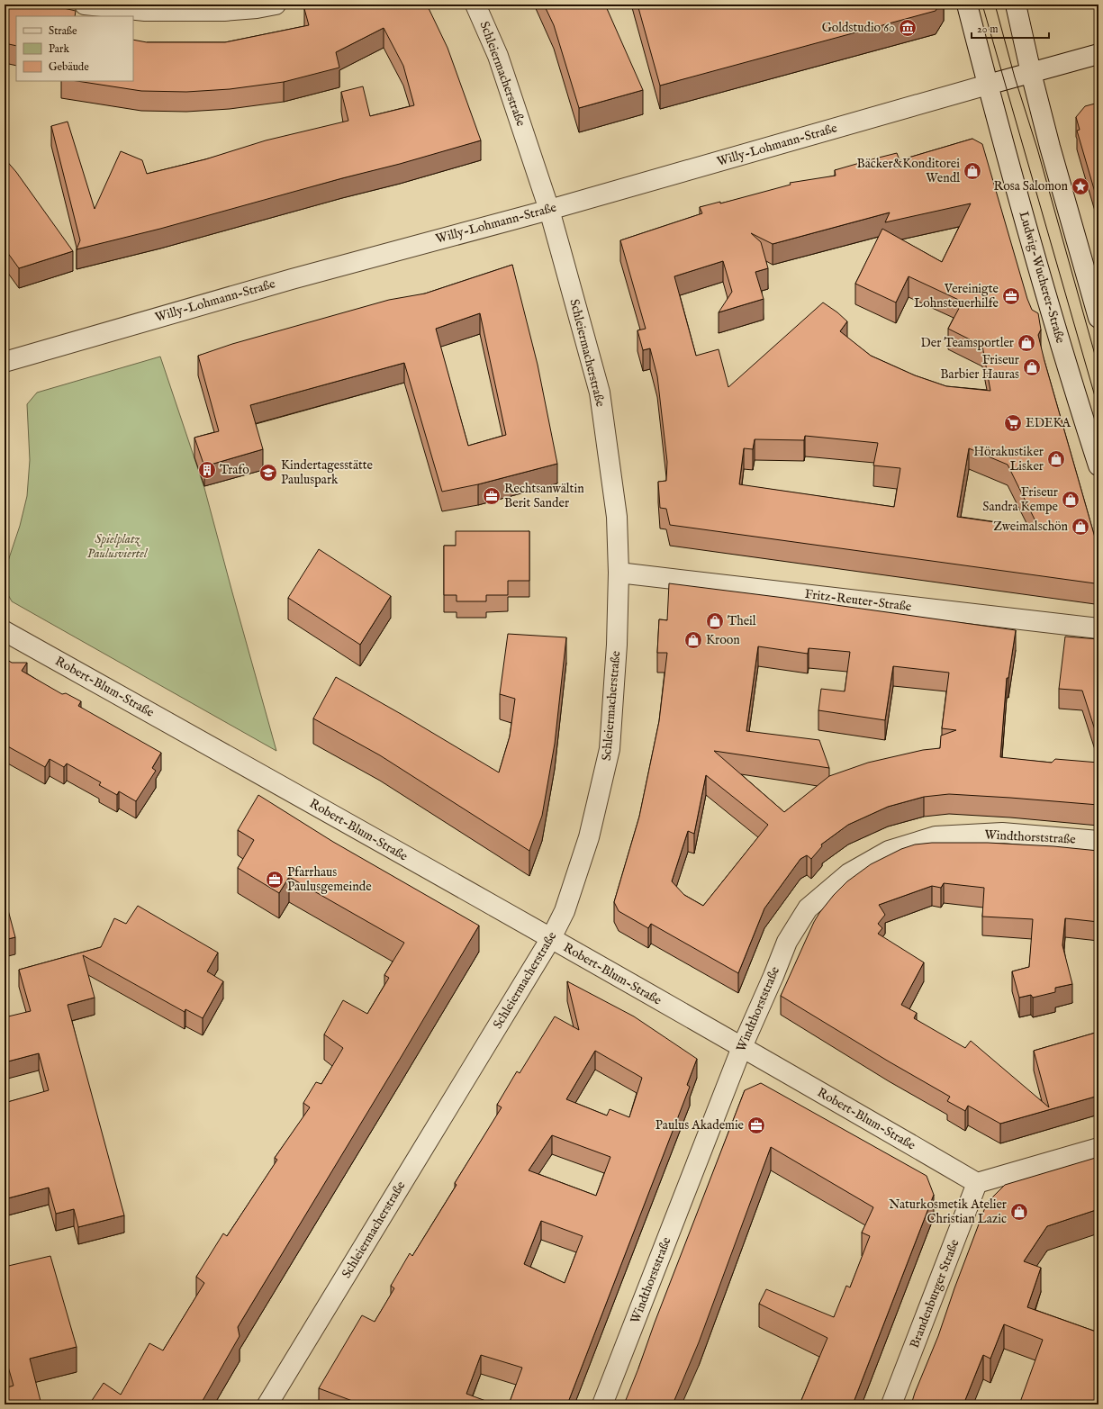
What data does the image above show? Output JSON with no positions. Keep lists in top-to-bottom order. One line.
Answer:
{"streets":{"street":["Schleiermacherstraße","Willy-Lohmann-Straße","Ludwig-Wucherer-Straße","Fritz-Reuter-Straße","Robert-Blum-Straße","Windthorststraße","Brandenburger Straße"]},"crossings":[["Schleiermacherstraße","Willy-Lohmann-Straße"],["Schleiermacherstraße","Fritz-Reuter-Straße"],["Schleiermacherstraße","Robert-Blum-Straße"],["Willy-Lohmann-Straße","Ludwig-Wucherer-Straße"],["Robert-Blum-Straße","Windthorststraße"],["Robert-Blum-Straße","Brandenburger Straße"]],"parks":["Spielplatz Paulusviertel"],"places":{"museum":["Goldstudio 60"],"shop":["Bäcker&Konditorei Wendl","Der Teamsportler","Friseur Barbier Hauras","Hörakustiker Lisker","Friseur Sandra Kempe","Zweimalschön","Theil","Kroon","Naturkosmetik Atelier Christian Lazic"],"place":["Rosa Salomon"],"office":["Vereinigte Lohnsteuerhilfe","Rechtsanwältin Berit Sander","Pfarrhaus Paulusgemeinde","Paulus Akademie"],"supermarket":["EDEKA"],"building":["Trafo"],"school or university":["Kindertagesstätte Pauluspark"]},"legend":["Straße","Park","Gebäude"],"scale_bar":"20 m"}
